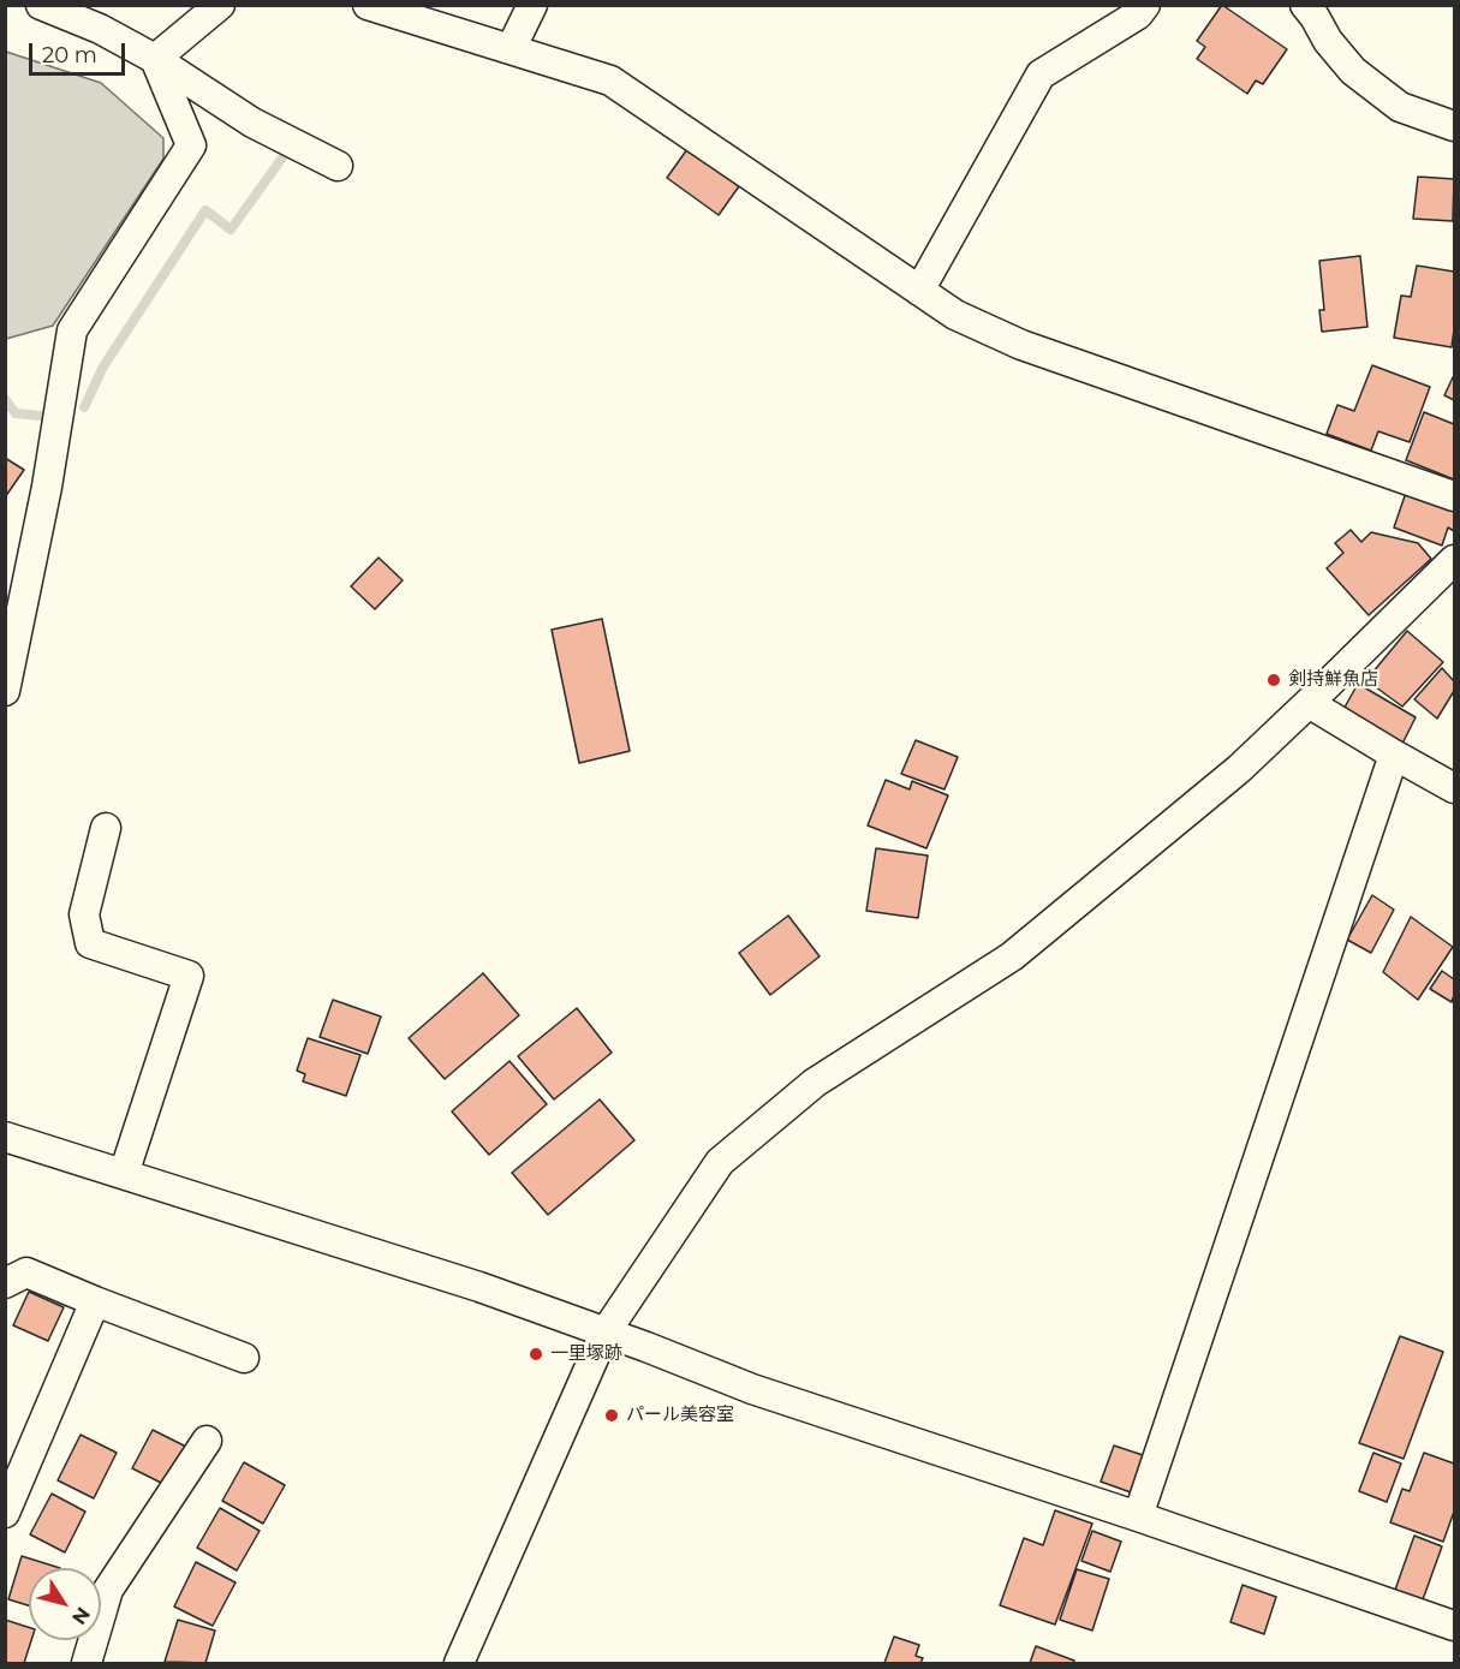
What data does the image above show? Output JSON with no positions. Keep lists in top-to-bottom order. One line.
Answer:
{"places":["剣持鮮魚店","一里塚跡","パール美容室"],"scale_bar":"20 m","north":"bottom right"}
